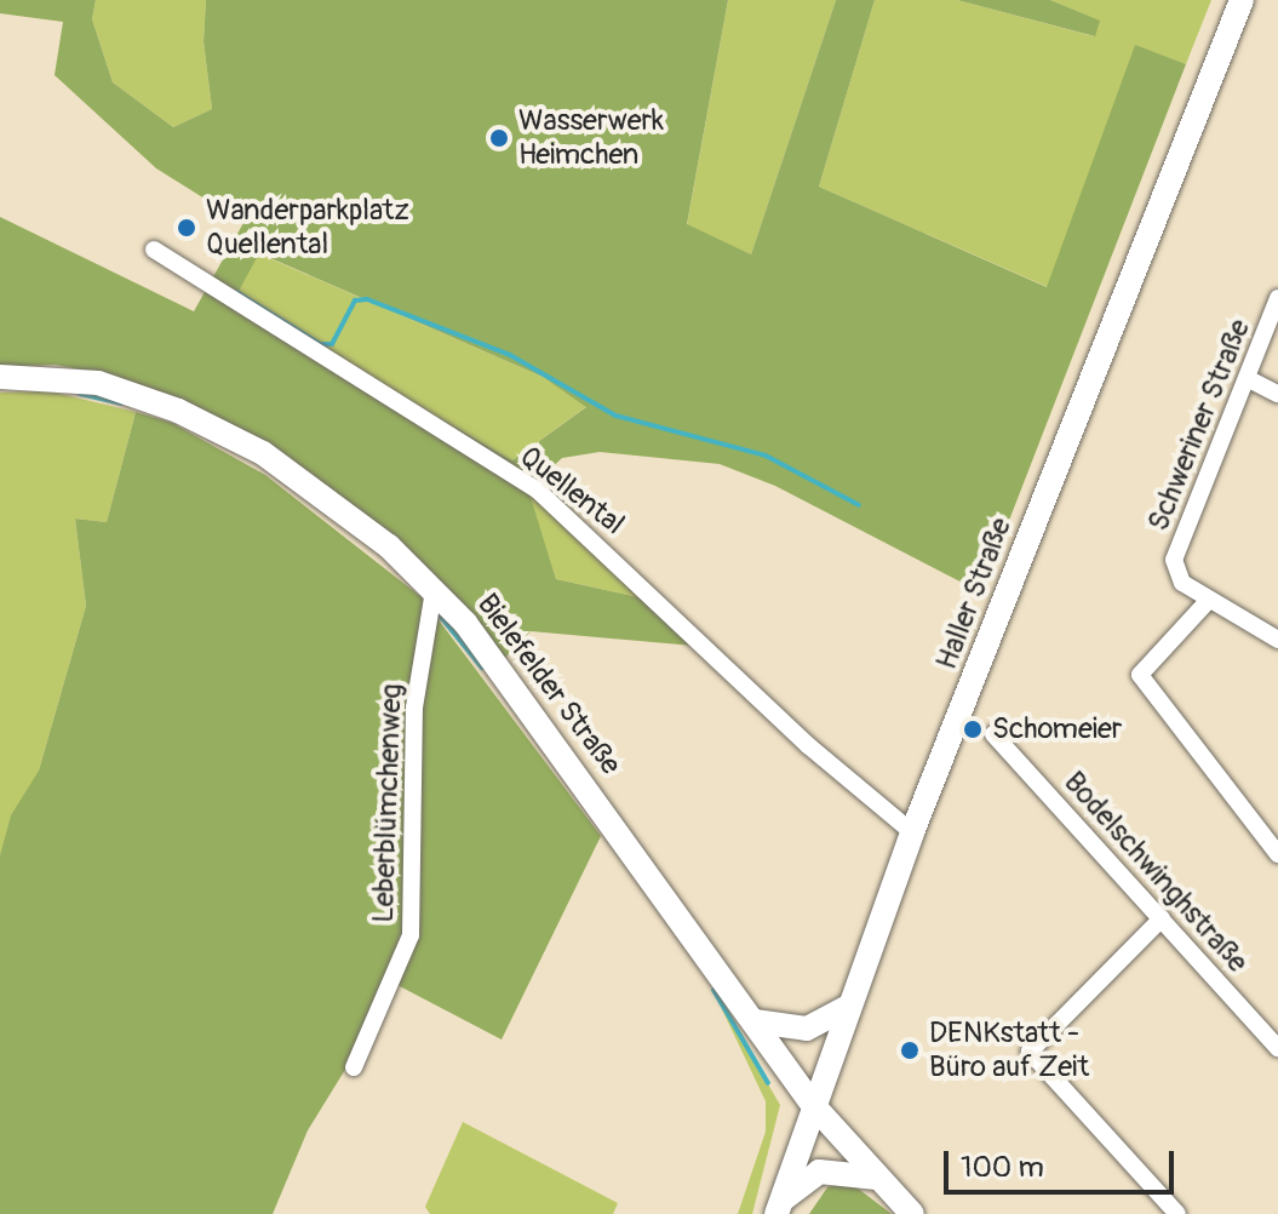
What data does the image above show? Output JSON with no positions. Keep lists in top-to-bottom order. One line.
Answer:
{"streets":{"main road":["Haller Straße","Bielefelder Straße"],"street":["Schweriner Straße","Quellental","Leberblümchenweg","Bodelschwinghstraße"]},"crossings":[["Quellental","Haller Straße"],["Haller Straße","Bielefelder Straße"],["Bielefelder Straße","Leberblümchenweg"]],"places":["Wasserwerk Heimchen","Wanderparkplatz Quellental","Schomeier","DENKstatt - Büro auf Zeit"],"scale_bar":"100 m"}
